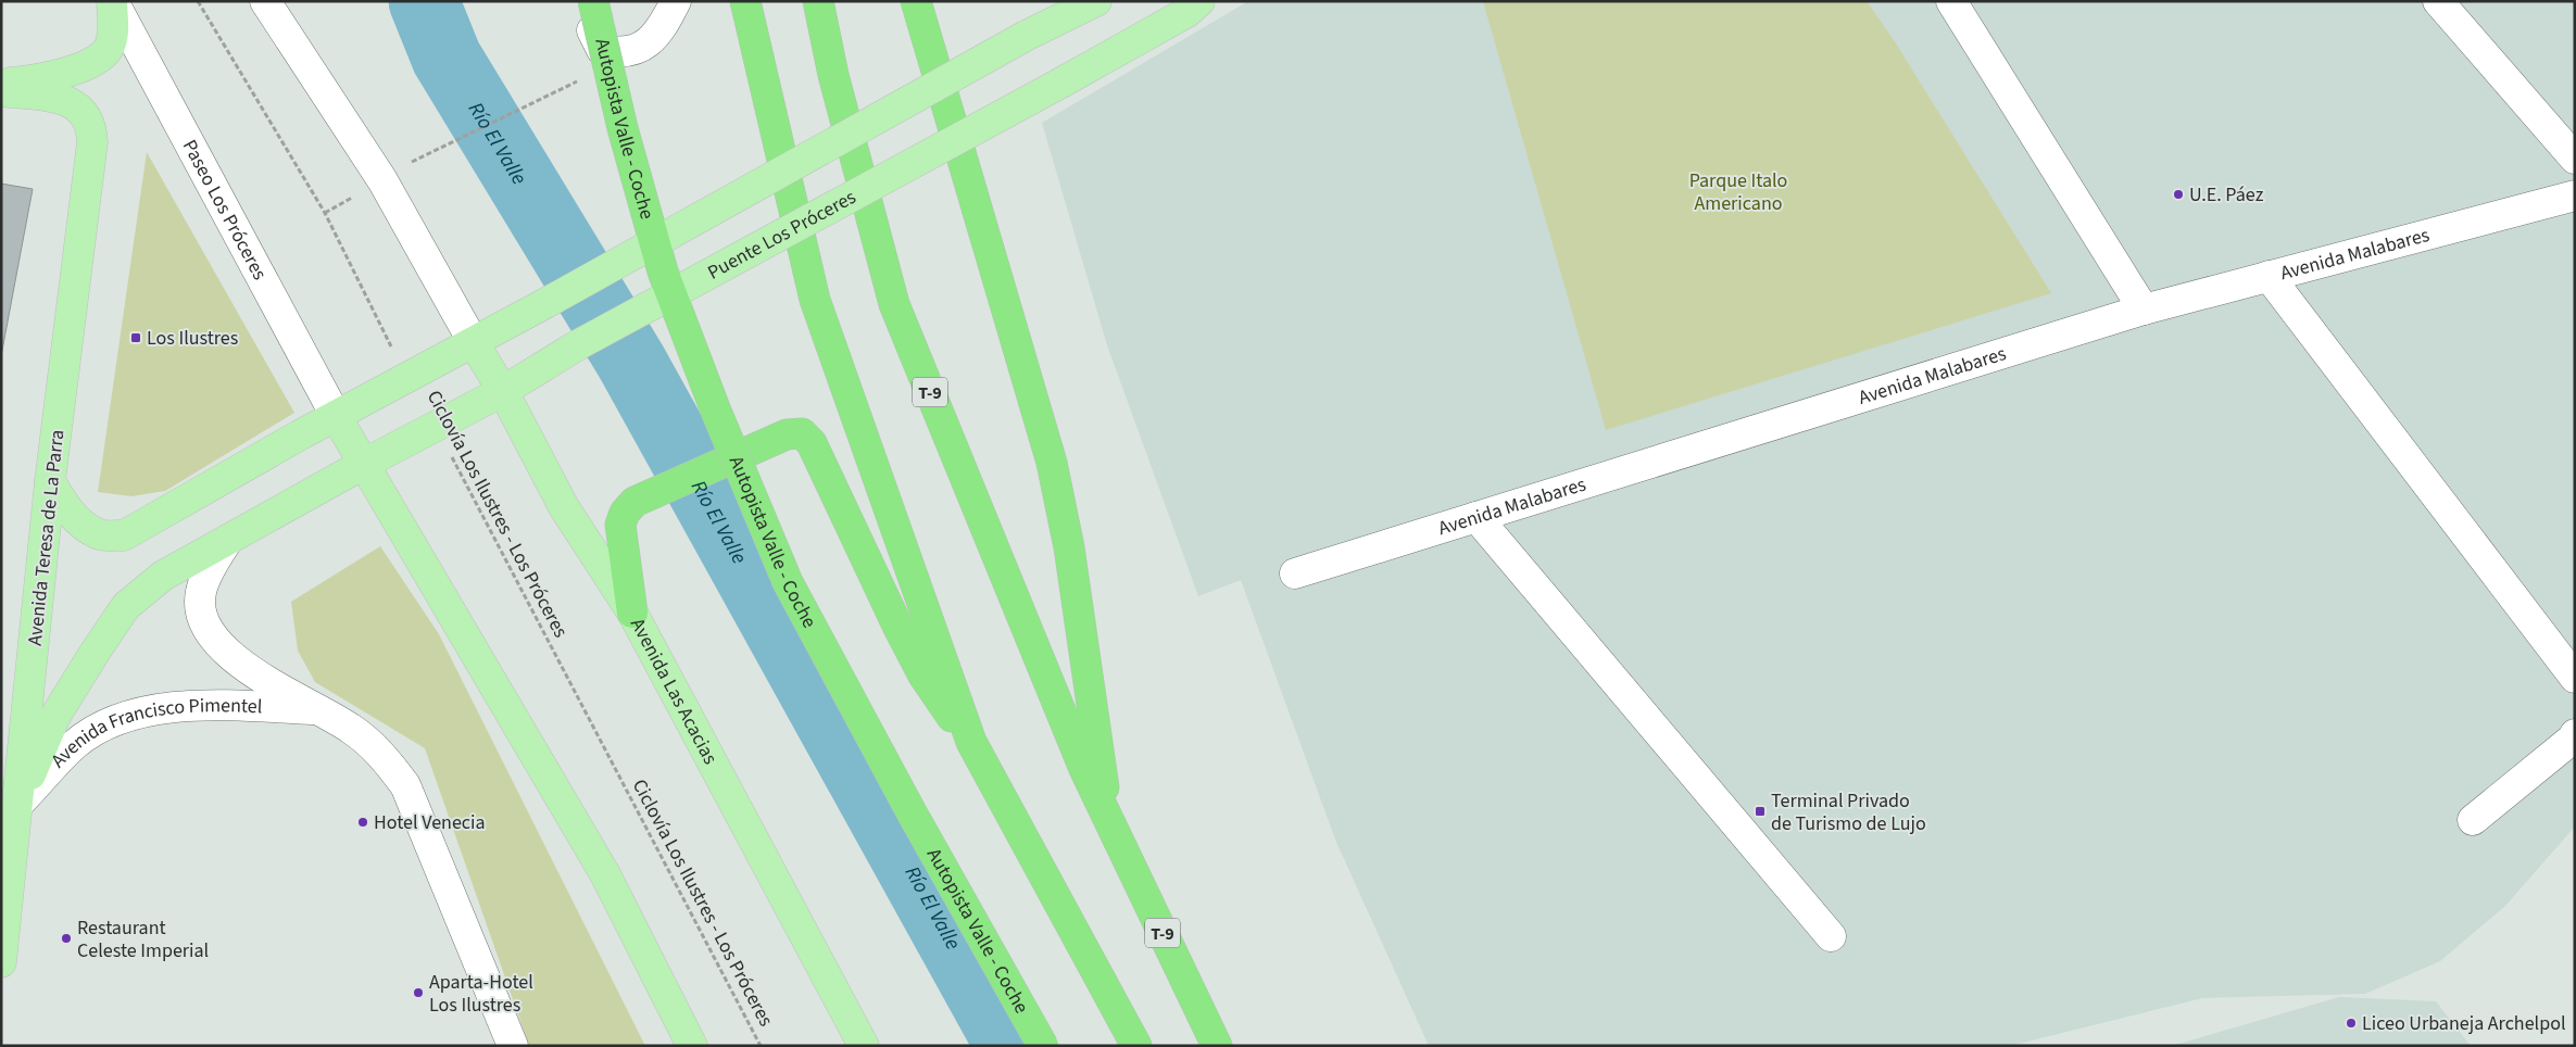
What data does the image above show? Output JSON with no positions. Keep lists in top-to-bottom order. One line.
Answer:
{"streets":{"highway":["Autopista Valle - Coche","T-9"],"main road":["Puente Los Próceres","Avenida Teresa de La Parra","Avenida Las Acacias"],"street":["Paseo Los Próceres","Avenida Malabares","Avenida Francisco Pimentel"],"path":["Ciclovía Los Ilustres - Los Próceres"]},"crossings":[["Puente Los Próceres","Ciclovía Los Ilustres - Los Próceres"],["Puente Los Próceres","Avenida Teresa de La Parra"],["Puente Los Próceres","Avenida Las Acacias"],["Puente Los Próceres","Avenida Francisco Pimentel"],["Avenida Teresa de La Parra","Avenida Francisco Pimentel"]],"water":["Río El Valle"],"parks":["Parque Italo Americano"],"places":{"other":["U.E. Páez","Hotel Venecia","Restaurant Celeste Imperial","Aparta-Hotel Los Ilustres","Liceo Urbaneja Archelpol"],"transit":["Los Ilustres","Terminal Privado de Turismo de Lujo"]}}
